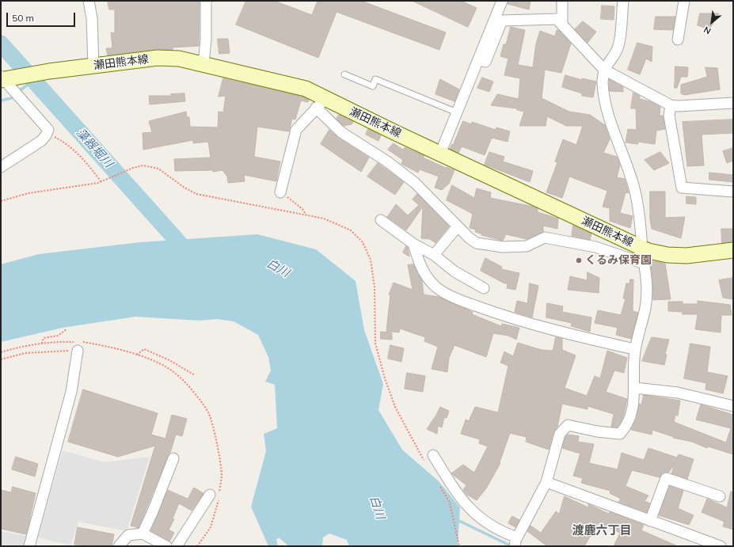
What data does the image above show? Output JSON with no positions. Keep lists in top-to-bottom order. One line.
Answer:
{"streets":{"main road":["瀬田熊本線"]},"districts":["渡鹿六丁目"],"water":["藻器堀川","白川"],"places":["くるみ保育園"],"scale_bar":"50 m","north":"bottom left"}
